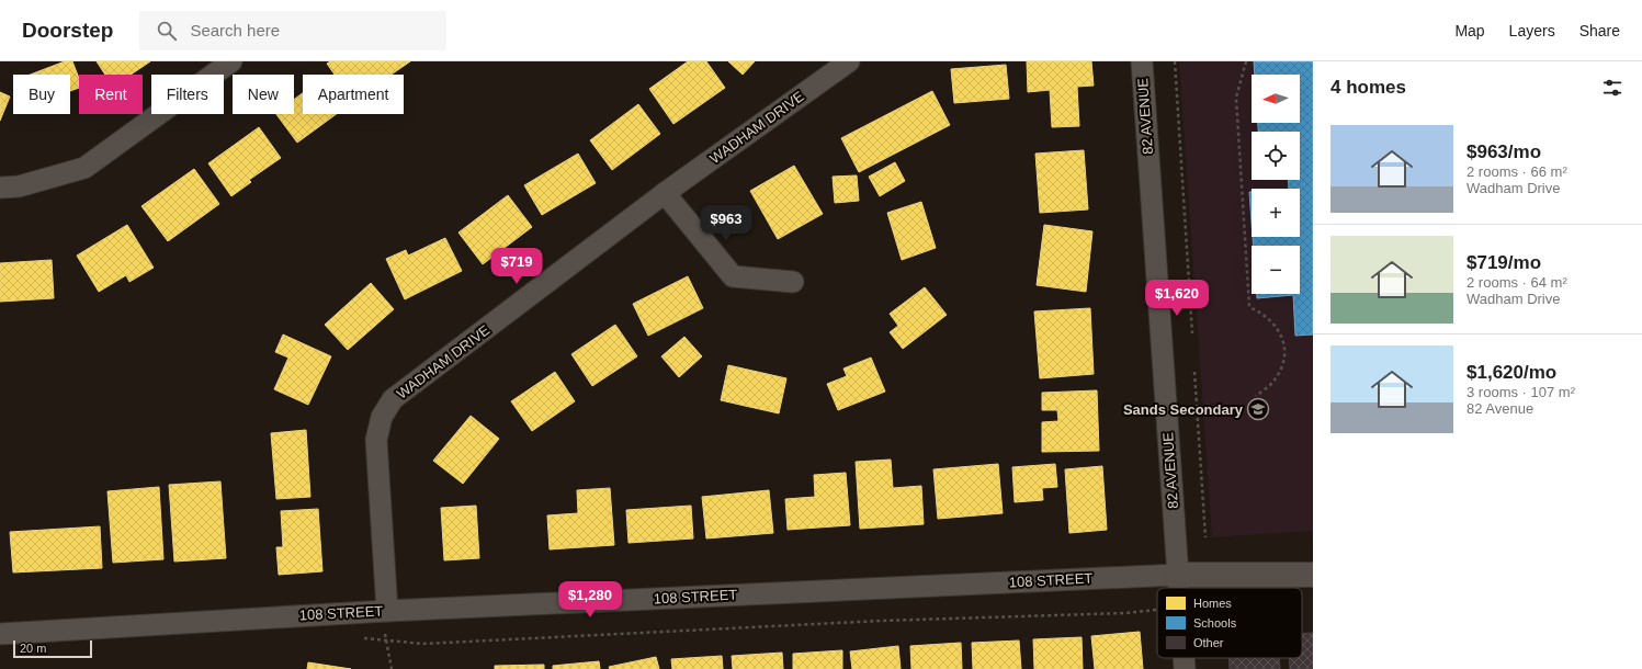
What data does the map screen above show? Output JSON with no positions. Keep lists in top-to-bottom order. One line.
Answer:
{"streets":{"street":["82 AVENUE","WADHAM DRIVE","108 STREET"]},"crossings":[["82 AVENUE","108 STREET"],["WADHAM DRIVE","108 STREET"]],"places":{"school or university":["Sands Secondary"]},"legend":["Homes","Schools","Other"],"scale_bar":"20 m","north":"left","page":{"header":"Doorstep","search":"Search here","nav":["Map","Layers","Share"],"heading":"4 homes","map_buttons":["+","−"],"chip":["Buy","Rent","Filters","New","Apartment"],"list":[{"name":"$963/mo","note":"2 rooms · 66 m² · Wadham Drive"},{"name":"$719/mo","note":"2 rooms · 64 m² · Wadham Drive"},{"name":"$1,620/mo","note":"3 rooms · 107 m² · 82 Avenue"}],"price":["$963","$719","$1,620","$1,280"],"scale":"20 m"}}
